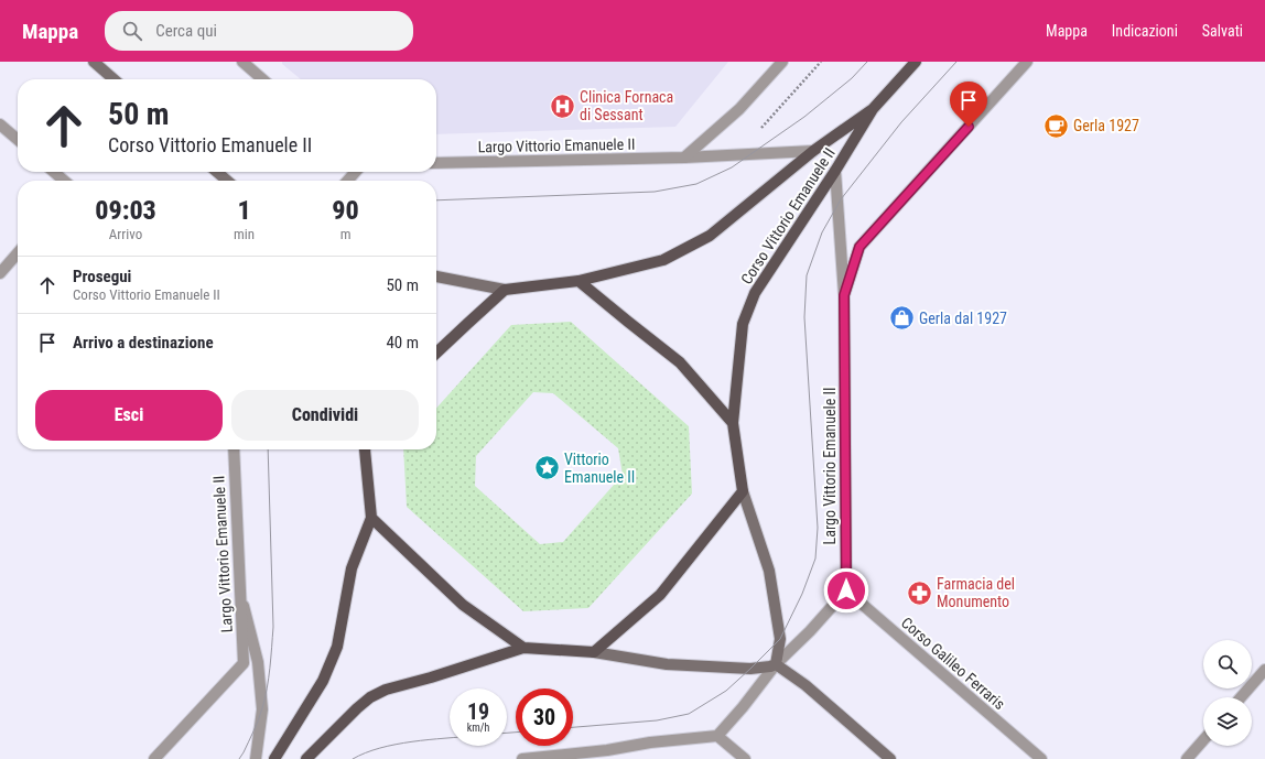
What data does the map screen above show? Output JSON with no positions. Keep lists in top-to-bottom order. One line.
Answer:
{"streets":{"main road":["Corso Vittorio Emanuele II"],"street":["Largo Vittorio Emanuele II","Corso Galileo Ferraris"]},"crossings":[["Largo Vittorio Emanuele II","Corso Vittorio Emanuele II"],["Largo Vittorio Emanuele II","Corso Galileo Ferraris"]],"places":{"hospital":["Clinica Fornaca di Sessant"],"cafe":["Gerla 1927"],"shop":["Gerla dal 1927"],"place":["Vittorio Emanuele II"],"pharmacy":["Farmacia del Monumento"]},"page":{"header":"Mappa","search":"Cerca qui","nav":["Mappa","Indicazioni","Salvati"],"turn":["50 m","Corso Vittorio Emanuele II"],"eta":["09:03","Arrivo","1","min","90","m"],"list":[{"name":"Prosegui","note":"Corso Vittorio Emanuele II","value":"50 m"},{"name":"Arrivo a destinazione","value":"40 m"}],"buttons":["Esci","Condividi"],"speed":"19 km/h","limit":"30"}}
